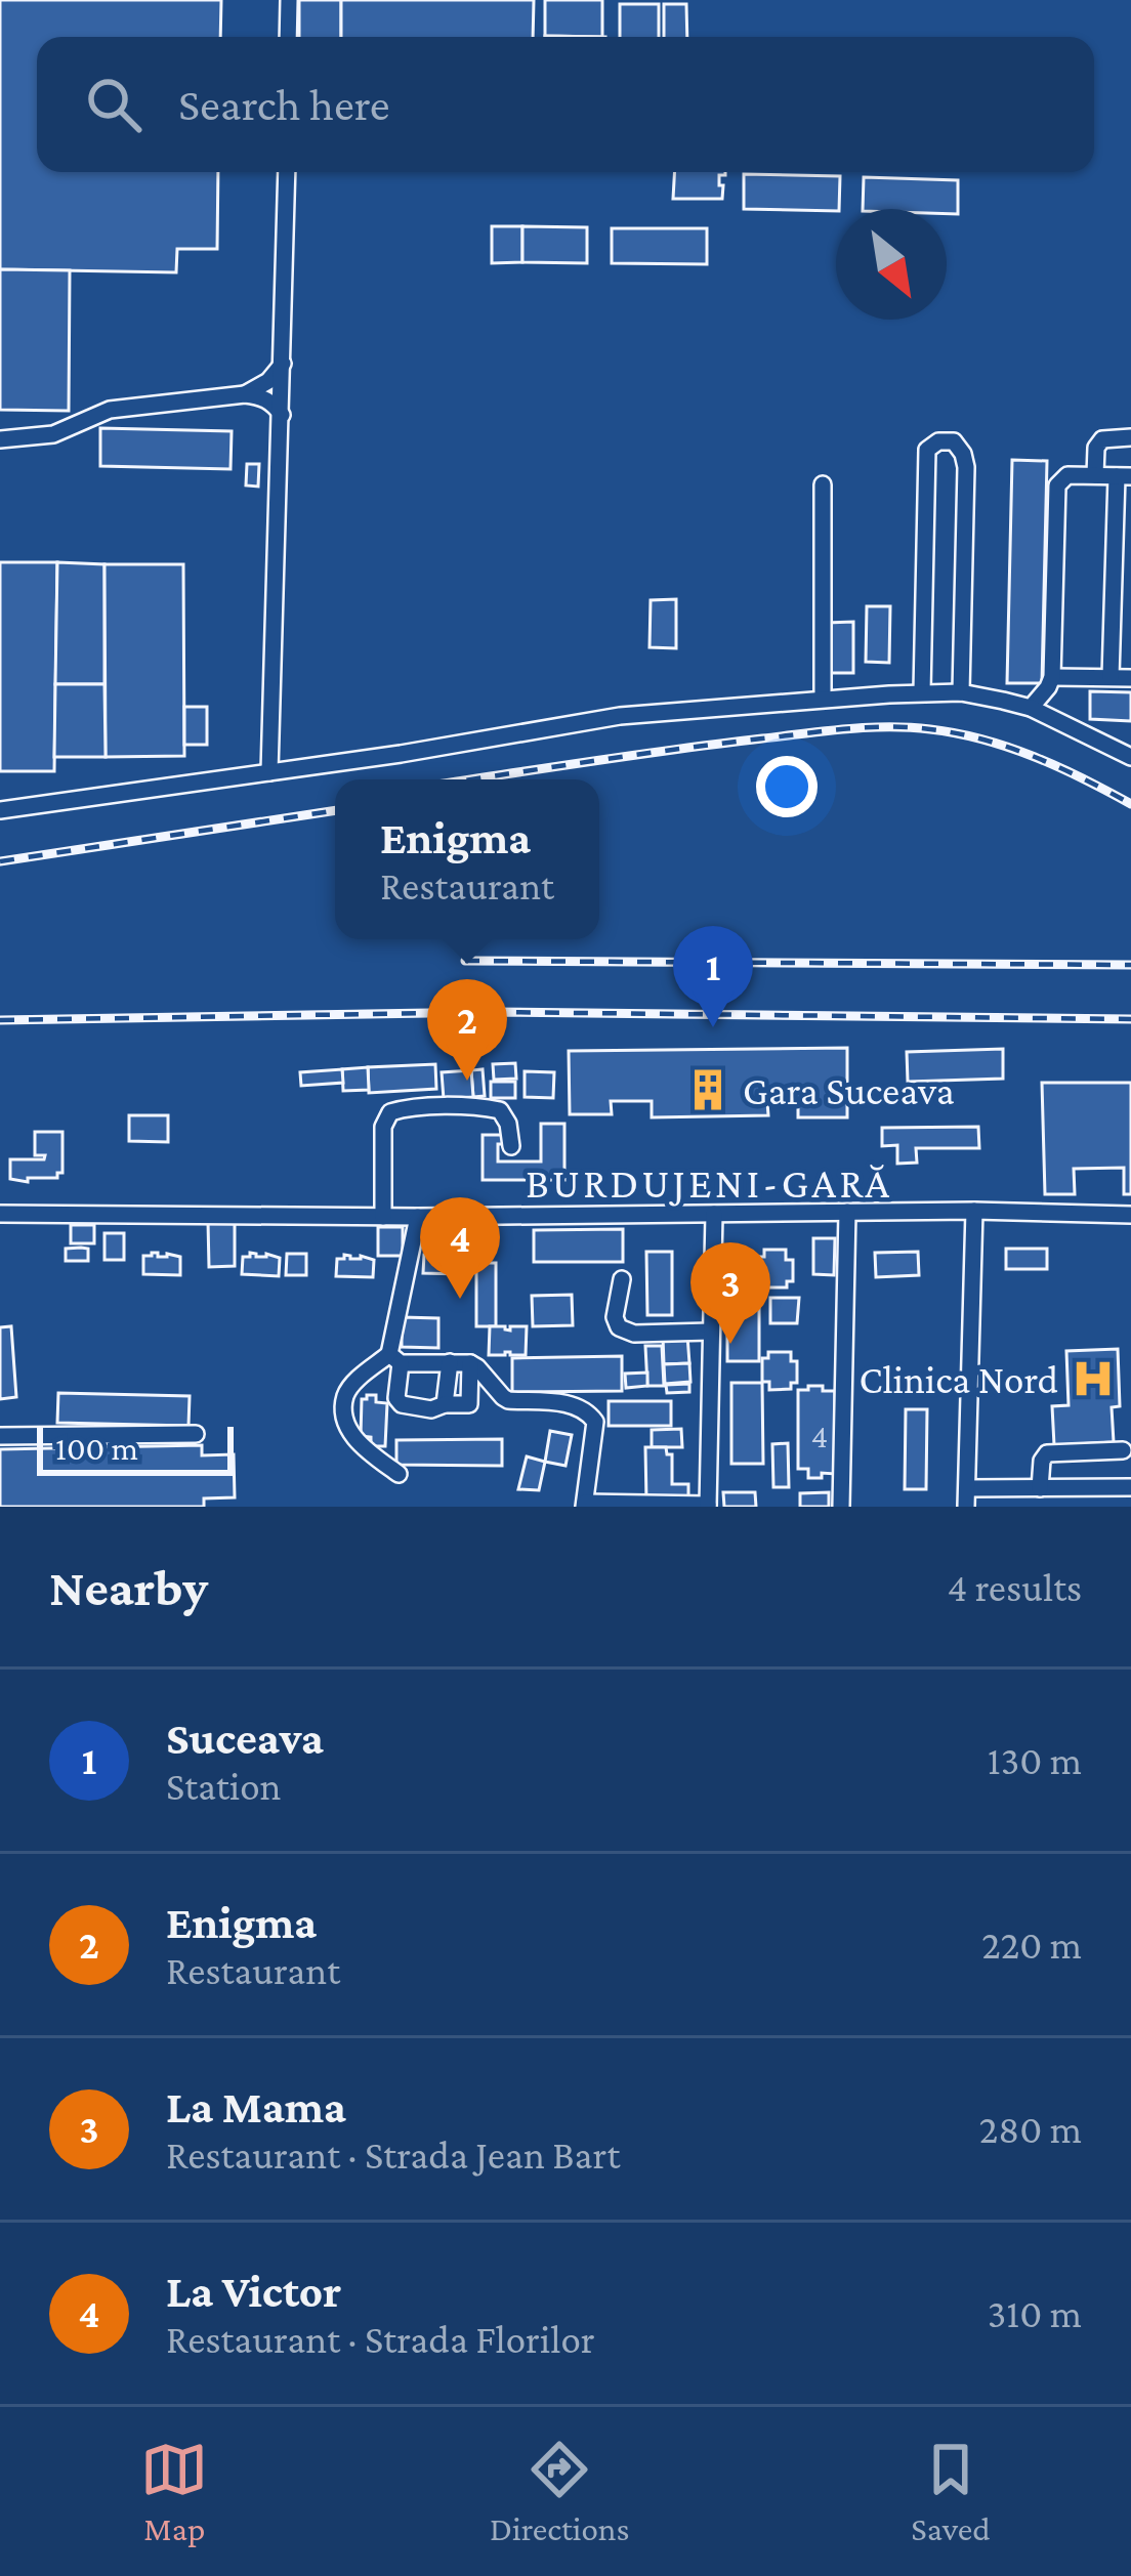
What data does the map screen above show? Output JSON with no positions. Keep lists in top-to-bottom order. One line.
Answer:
{"districts":["BURDUJENI-GARĂ"],"places":{"building":["Gara Suceava"],"hospital":["Clinica Nord"]},"house_numbers":["4"],"scale_bar":"100 m","north":"bottom right","page":{"search":"Search here","popup":["Enigma","Restaurant"],"pins":["1","2","4","3"],"scale":"100 m","heading":["Nearby","4 results"],"list":[{"mark":"1","name":"Suceava","note":"Station","value":"130 m"},{"mark":"2","name":"Enigma","note":"Restaurant","value":"220 m"},{"mark":"3","name":"La Mama","note":"Restaurant · Strada Jean Bart","value":"280 m"},{"mark":"4","name":"La Victor","note":"Restaurant · Strada Florilor","value":"310 m"}],"nav":["Map","Directions","Saved"]}}
